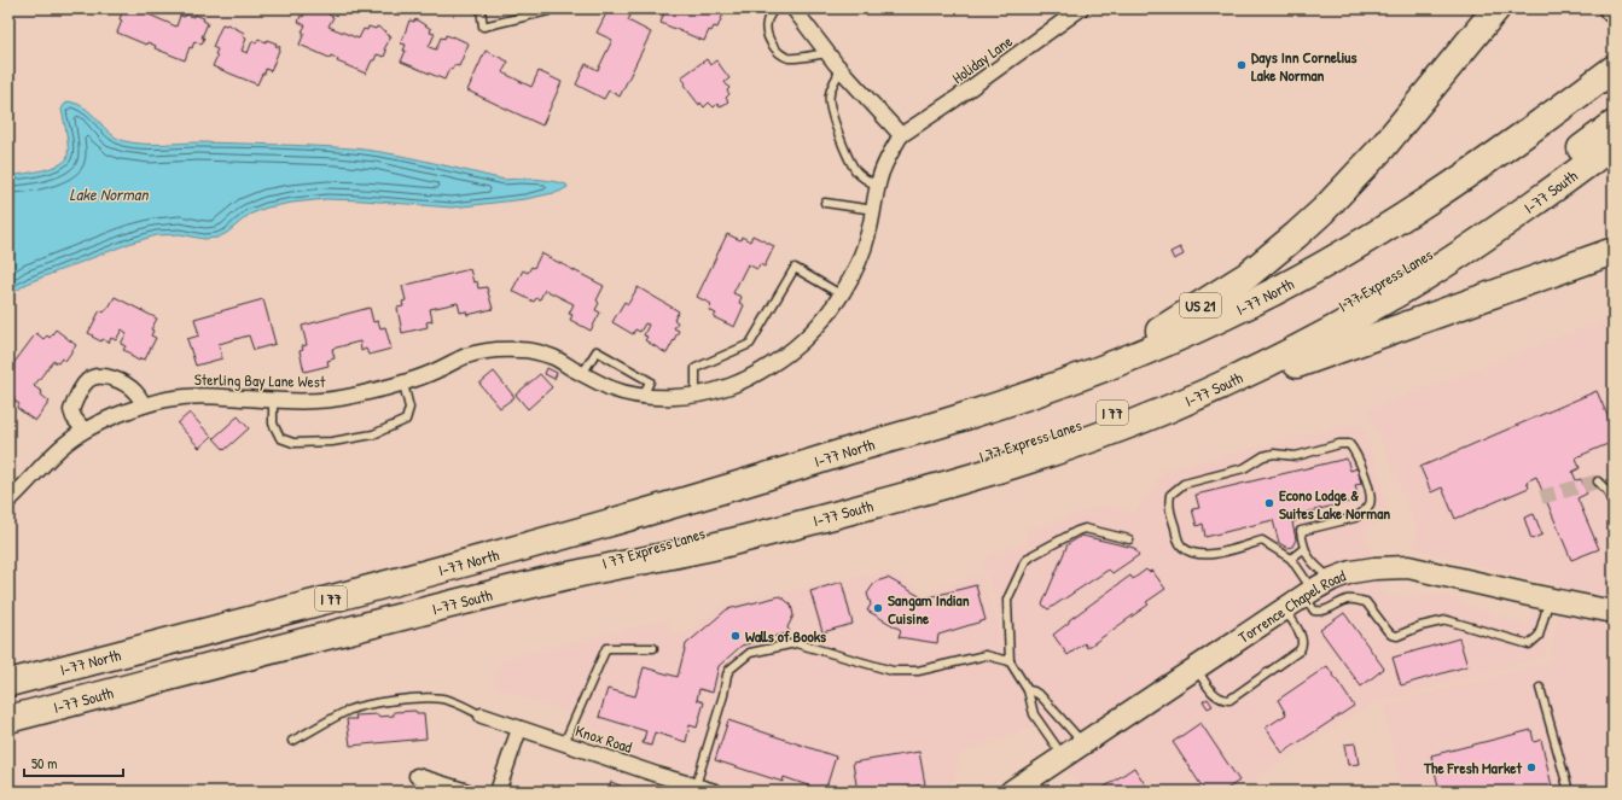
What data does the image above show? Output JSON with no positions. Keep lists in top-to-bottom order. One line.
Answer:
{"streets":{"highway":["I-77 South","I 77 Express Lanes","I-77 North","US 21","I 77"],"street":["Holiday Lane","Sterling Bay Lane West","Torrence Chapel Road","Knox Road"]},"crossings":[["Holiday Lane","Sterling Bay Lane West"],["I-77 South","I 77 Express Lanes"],["I 77 Express Lanes","I-77 North"],["I-77 North","US 21"]],"water":["Lake Norman"],"places":["Days Inn Cornelius Lake Norman","Econo Lodge & Suites Lake Norman","Sangam Indian Cuisine","Walls of Books","The Fresh Market"],"scale_bar":"50 m"}
